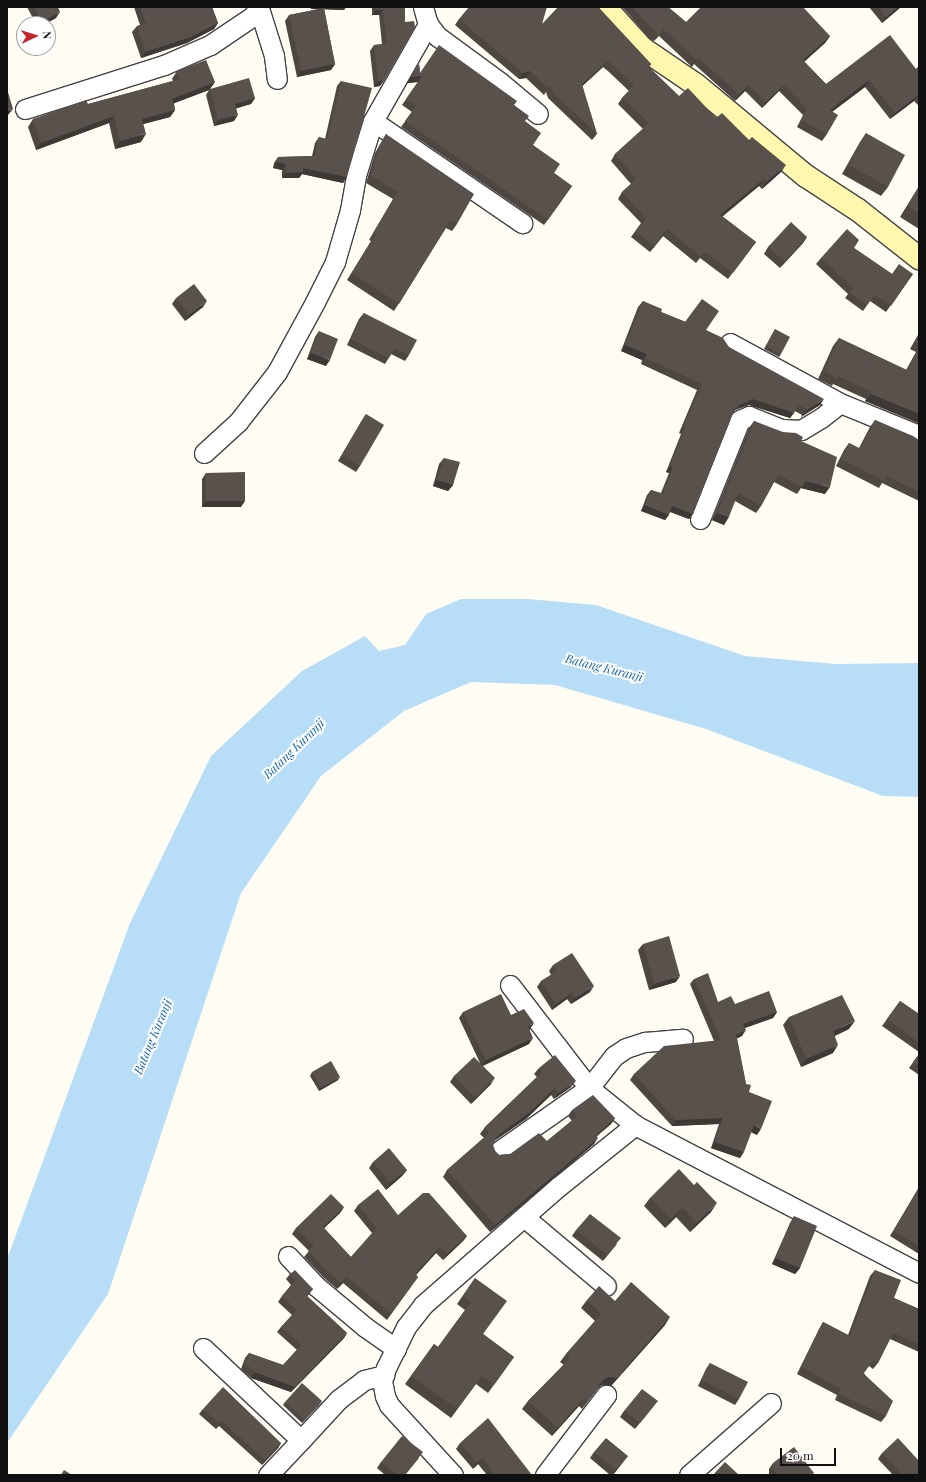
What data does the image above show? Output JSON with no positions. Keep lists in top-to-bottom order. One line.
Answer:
{"water":["Batang Kuranji"],"scale_bar":"20 m","north":"right"}
